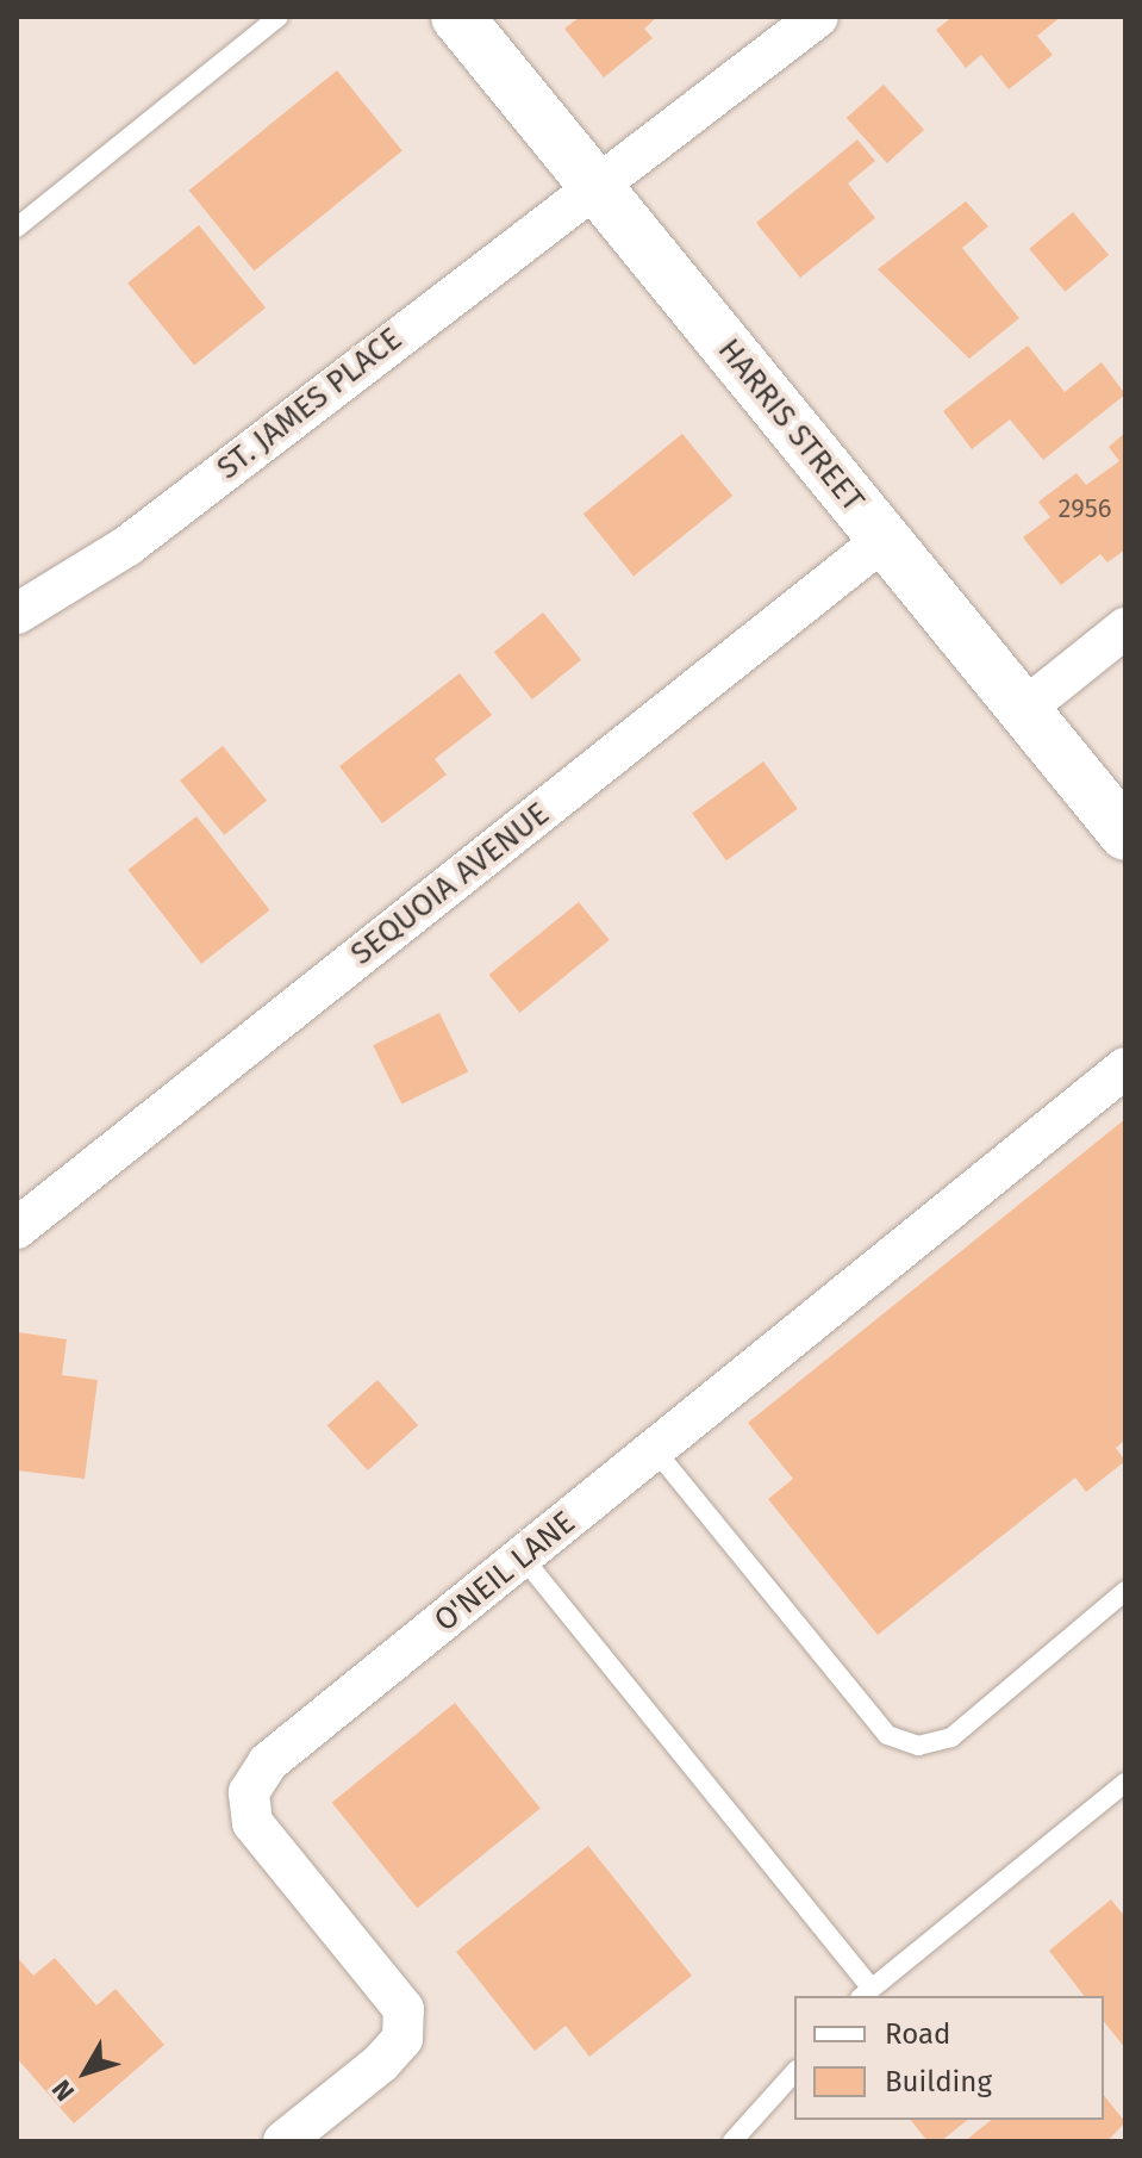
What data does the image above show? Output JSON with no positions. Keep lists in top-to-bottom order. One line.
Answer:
{"streets":{"main road":["HARRIS STREET"],"street":["ST. JAMES PLACE","SEQUOIA AVENUE","O'NEIL LANE"]},"crossings":[["ST. JAMES PLACE","HARRIS STREET"],["HARRIS STREET","SEQUOIA AVENUE"]],"house_numbers":["2956"],"legend":["Road","Building"],"north":"bottom left"}
